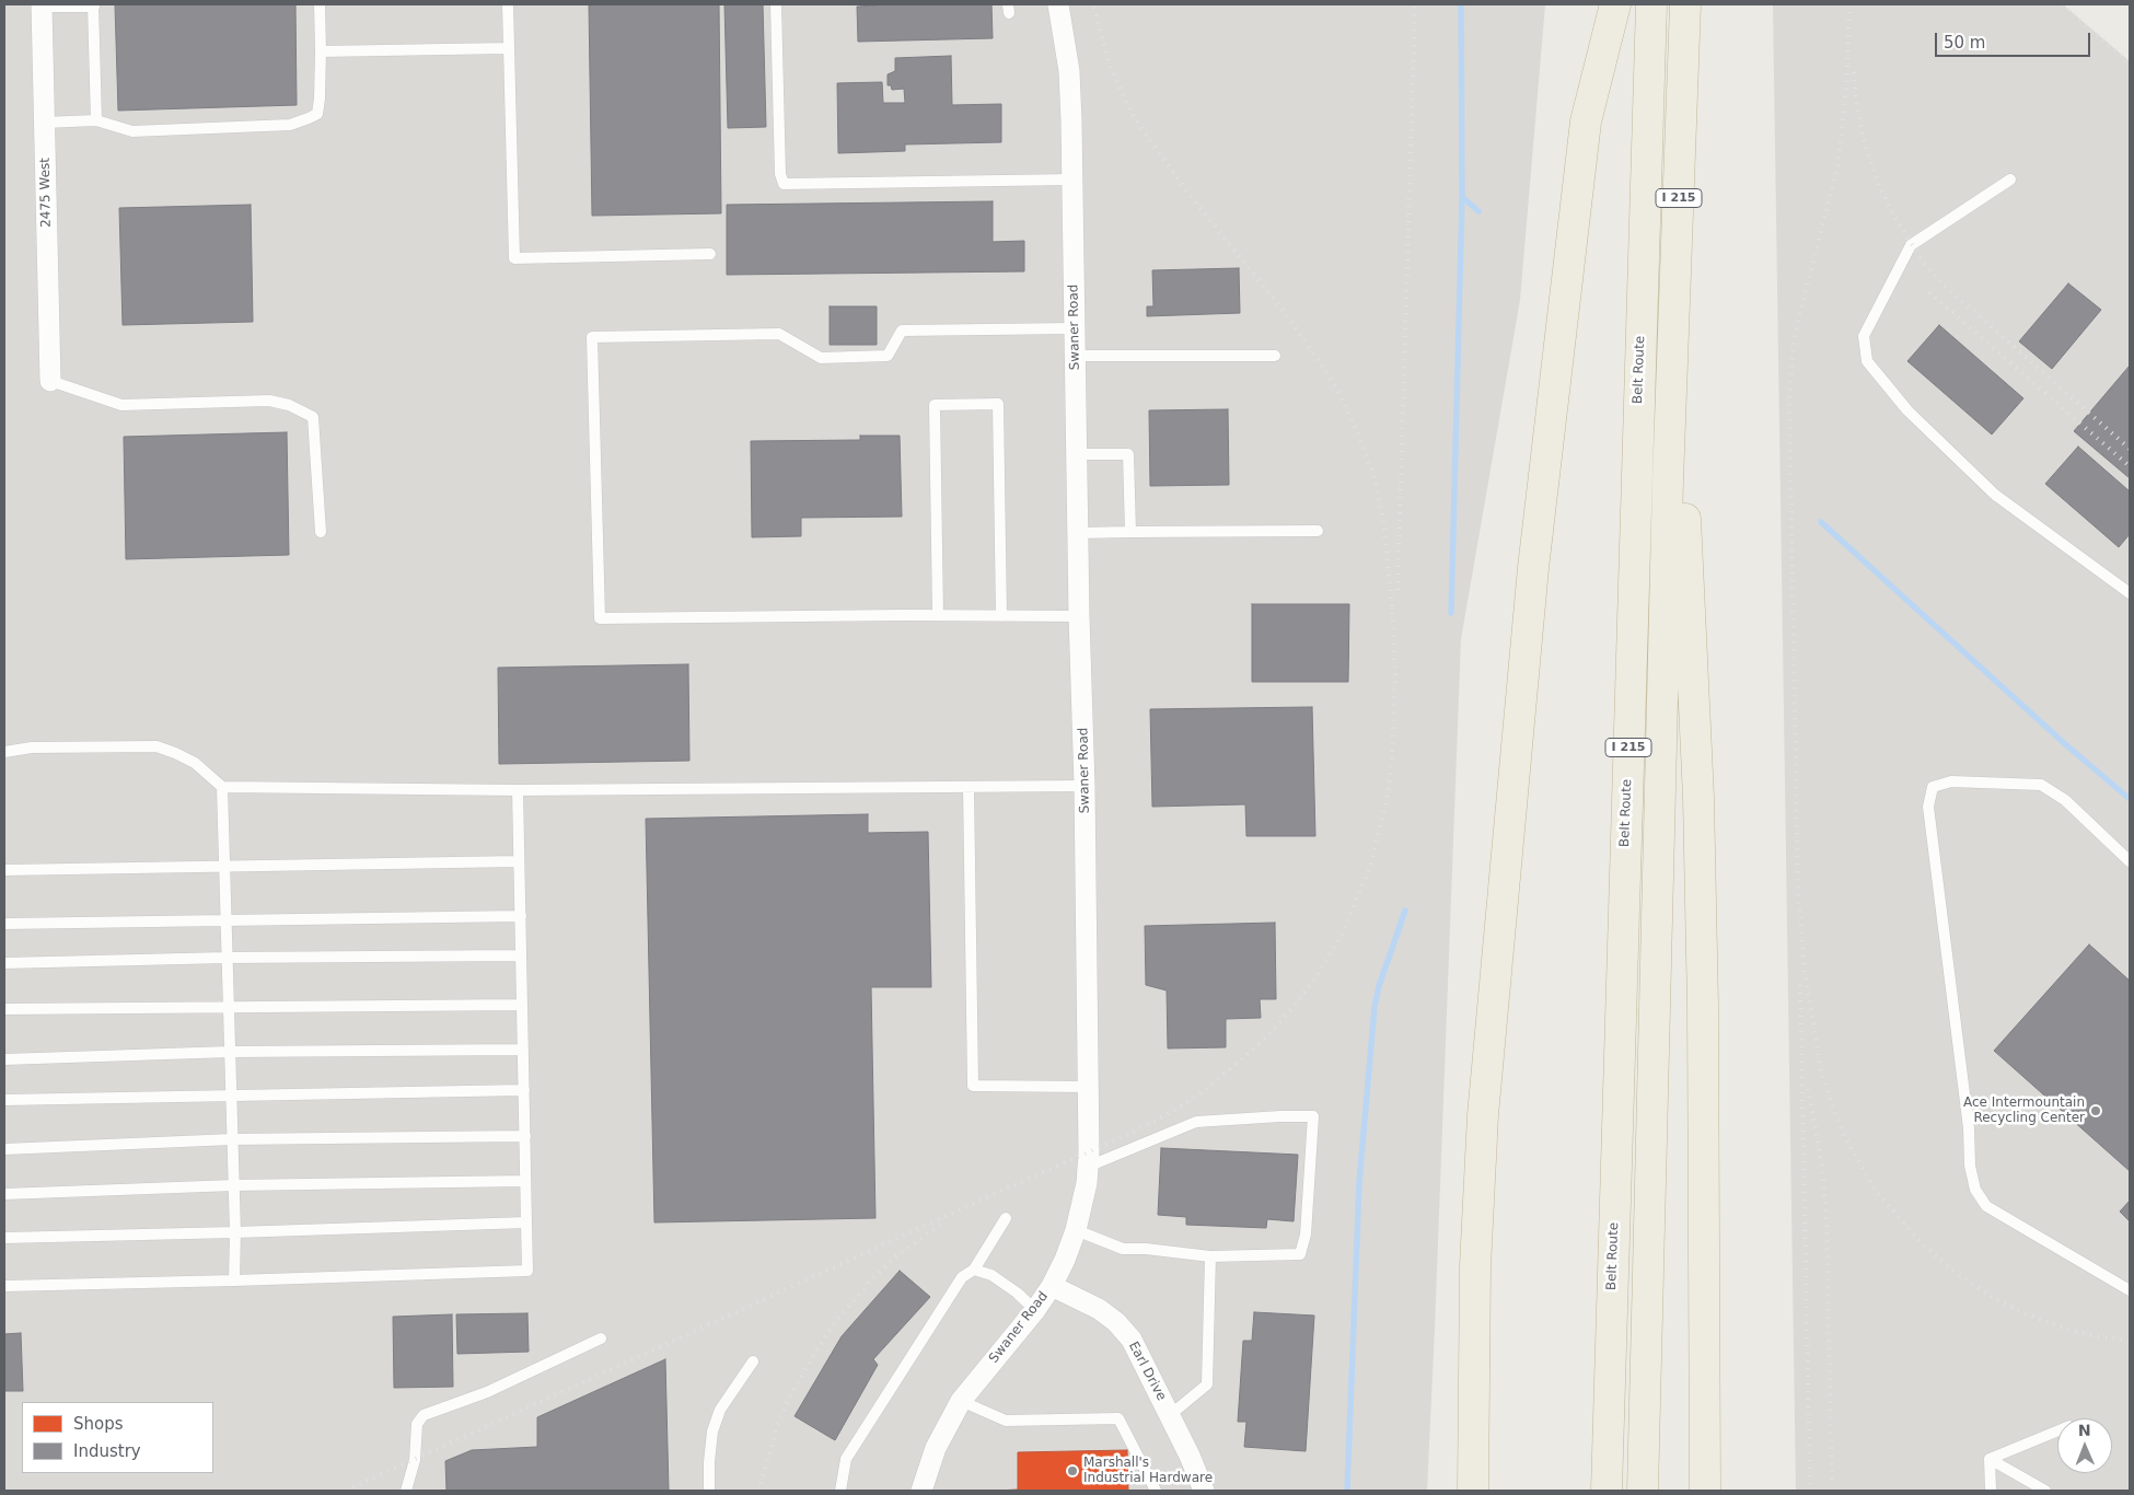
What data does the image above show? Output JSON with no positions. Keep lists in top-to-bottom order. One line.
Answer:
{"streets":{"highway":["I 215","Belt Route"],"street":["2475 West","Swaner Road","Earl Drive"]},"crossings":[["Swaner Road","Earl Drive"]],"places":["Ace Intermountain Recycling Center","Marshall's Industrial Hardware"],"legend":["Shops","Industry"],"scale_bar":"50 m","north":"top"}
